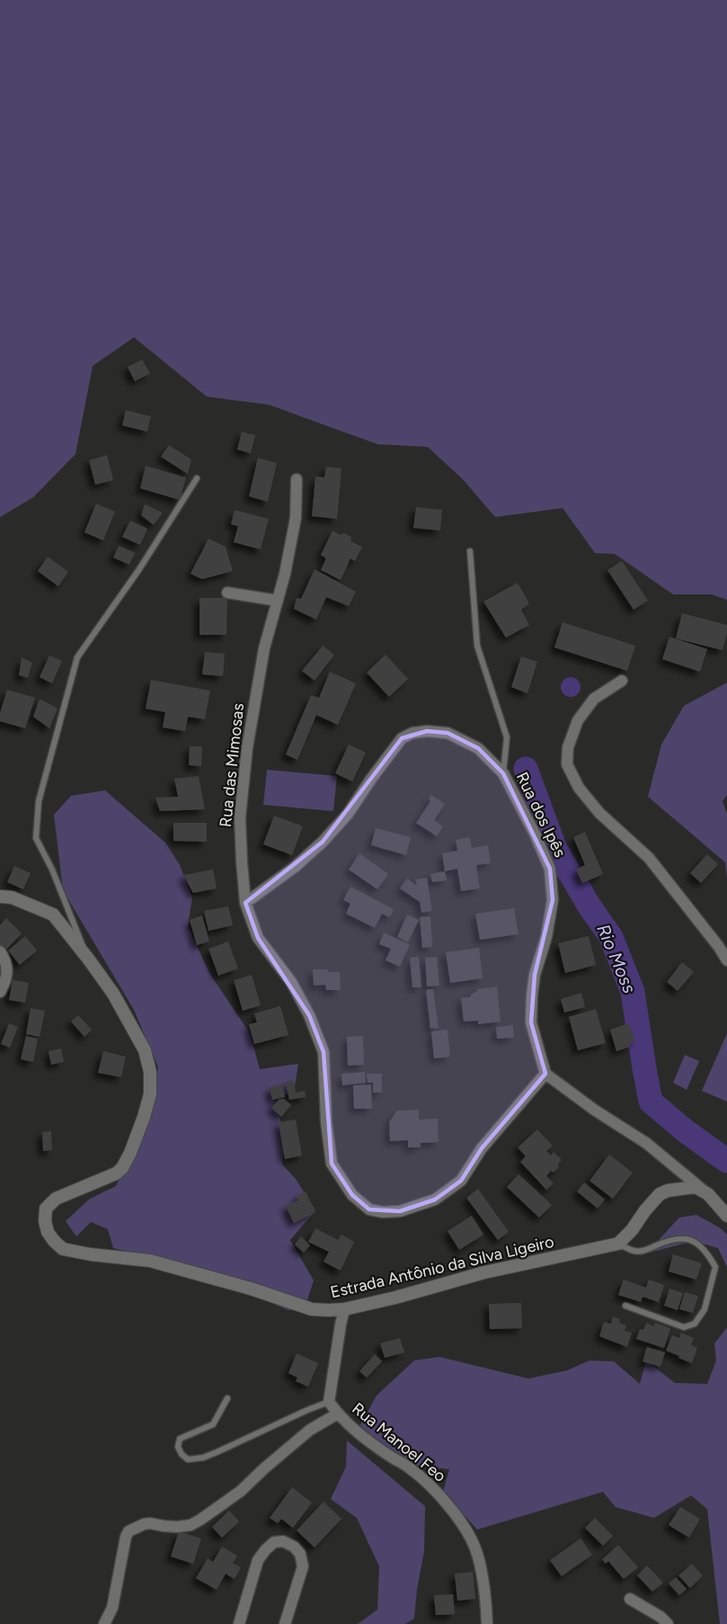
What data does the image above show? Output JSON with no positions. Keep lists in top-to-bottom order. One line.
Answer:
{"streets":{"street":["Rua das Mimosas","Rua dos Ipês","Estrada Antônio da Silva Ligeiro","Rua Manoel Feo"]},"crossings":[["Rua das Mimosas","Rua dos Ipês"],["Estrada Antônio da Silva Ligeiro","Rua Manoel Feo"]],"water":["Rio Moss"]}
